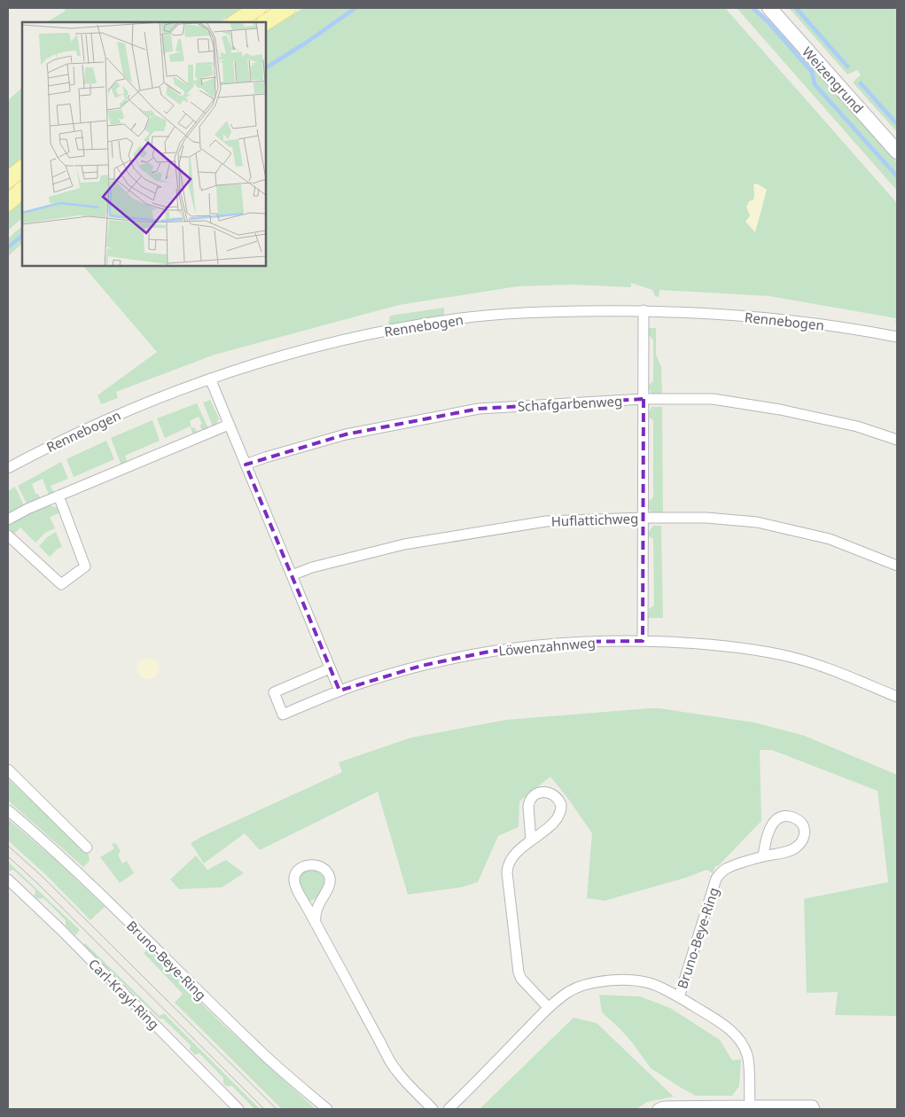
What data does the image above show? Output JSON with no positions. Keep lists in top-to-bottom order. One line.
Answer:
{"streets":{"main road":["Weizengrund"],"street":["Rennebogen","Schafgarbenweg","Huflattichweg","Löwenzahnweg","Bruno-Beye-Ring","Carl-Krayl-Ring"]}}
